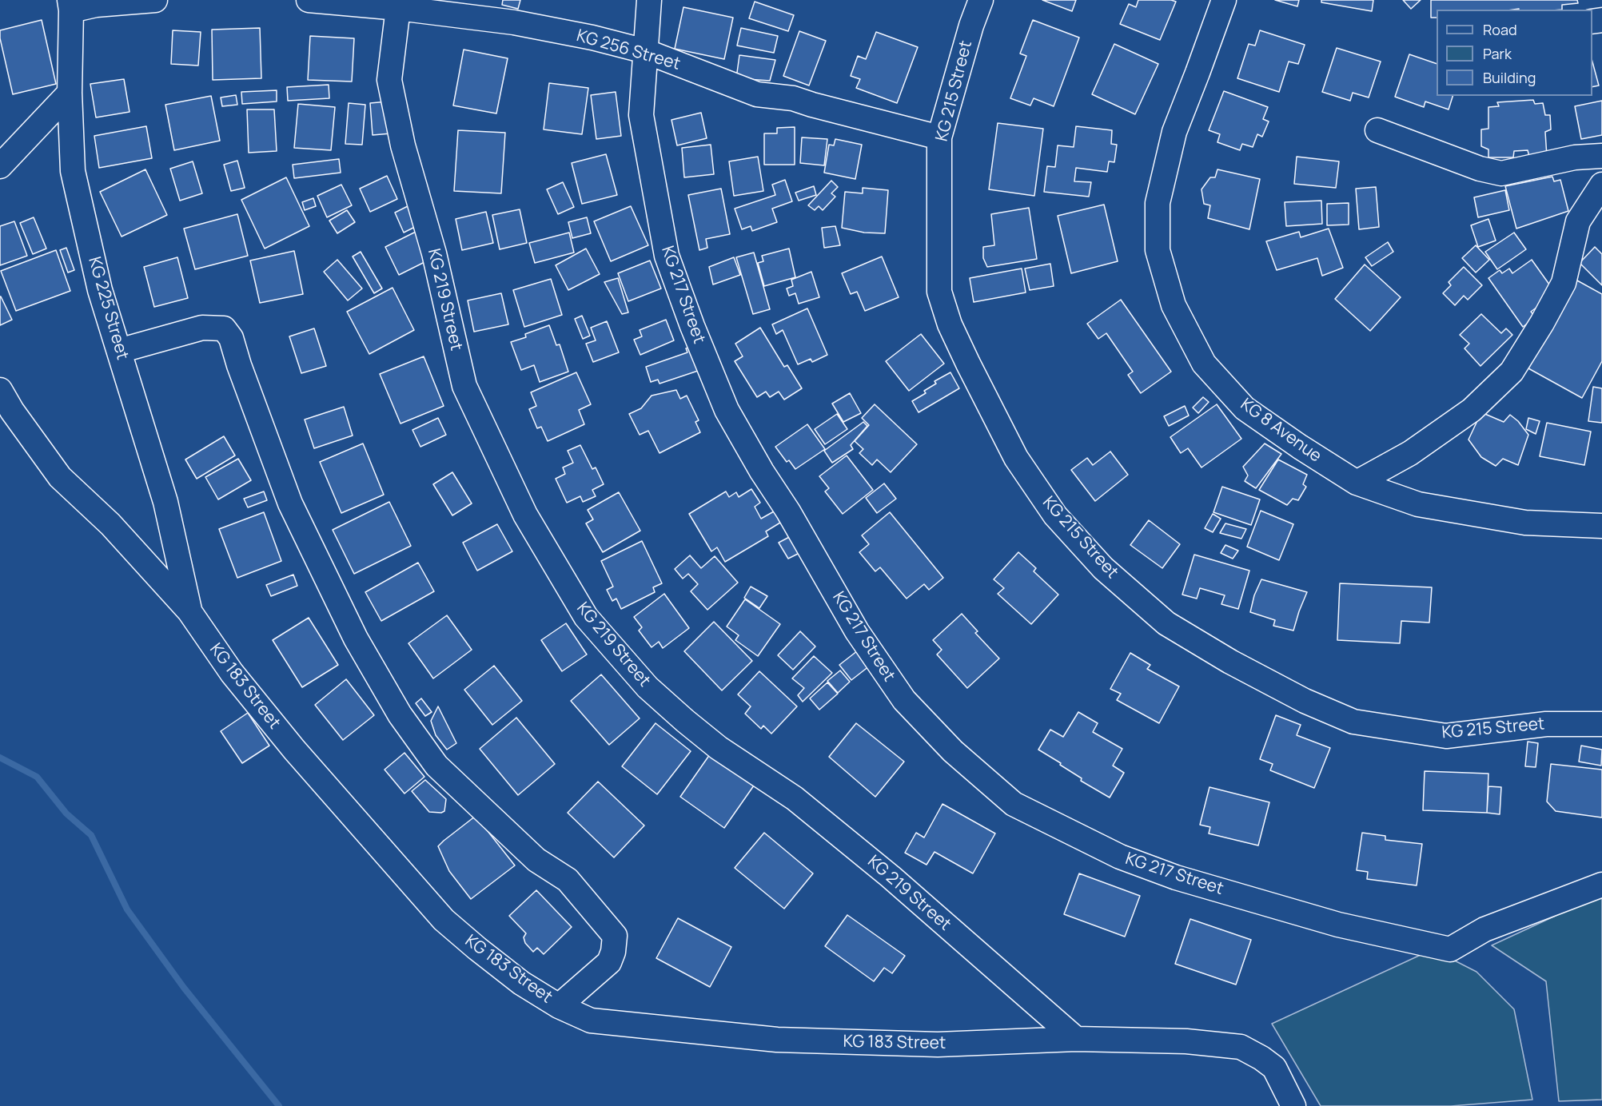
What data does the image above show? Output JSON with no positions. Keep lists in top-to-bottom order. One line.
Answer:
{"streets":{"street":["KG 256 Street","KG 215 Street","KG 217 Street","KG 219 Street","KG 225 Street","KG 8 Avenue","KG 183 Street"]},"crossings":[["KG 256 Street","KG 215 Street"],["KG 256 Street","KG 217 Street"],["KG 256 Street","KG 219 Street"],["KG 219 Street","KG 183 Street"],["KG 225 Street","KG 183 Street"]],"legend":["Road","Park","Building"]}
